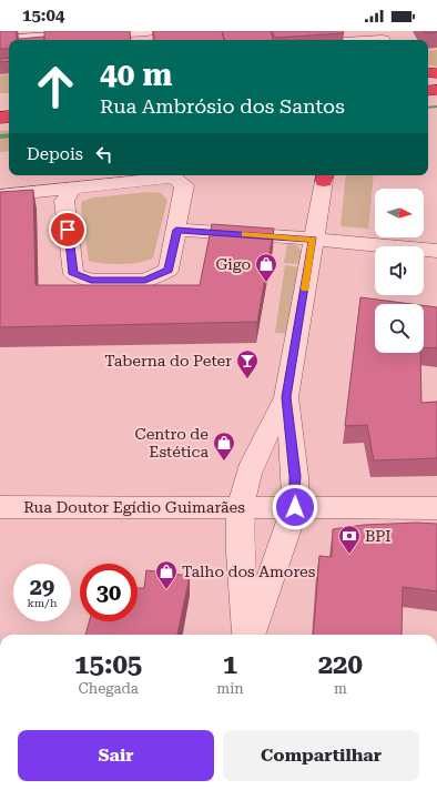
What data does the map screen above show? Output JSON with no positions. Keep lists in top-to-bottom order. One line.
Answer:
{"streets":{"street":["Rua Doutor Egídio Guimarães"]},"places":{"shop":["Gigo","Centro de Estética","Talho dos Amores"],"bar":["Taberna do Peter"],"bank":["BPI"]},"north":"right","page":{"status":"15:04","turn":["40 m","Rua Ambrósio dos Santos"],"then":"Depois","speed":"29 km/h","limit":"30","eta":["15:05","Chegada","1","min","220","m"],"buttons":["Sair","Compartilhar"]}}
